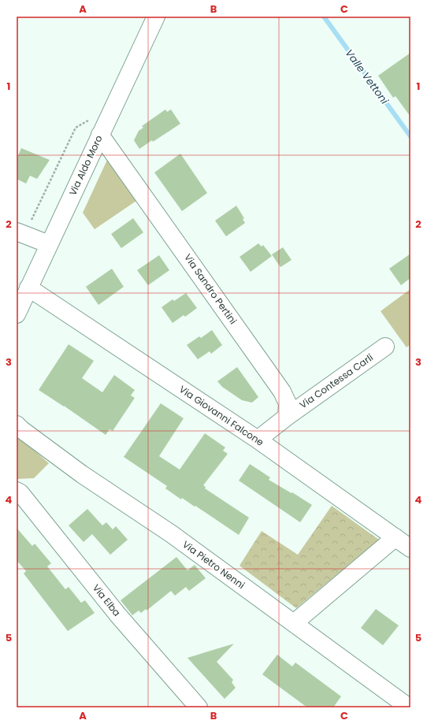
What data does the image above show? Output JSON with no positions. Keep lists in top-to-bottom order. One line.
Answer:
{"streets":{"street":["Via Aldo Moro","Via Sandro Pertini","Via Contessa Carli","Via Giovanni Falcone","Via Pietro Nenni","Via Elba"]},"crossings":[["Via Aldo Moro","Via Sandro Pertini"],["Via Aldo Moro","Via Giovanni Falcone"],["Via Sandro Pertini","Via Contessa Carli"]],"water":["Valle Vettoni"],"grid":{"columns":["A","B","C"],"rows":["1","2","3","4","5"]}}
